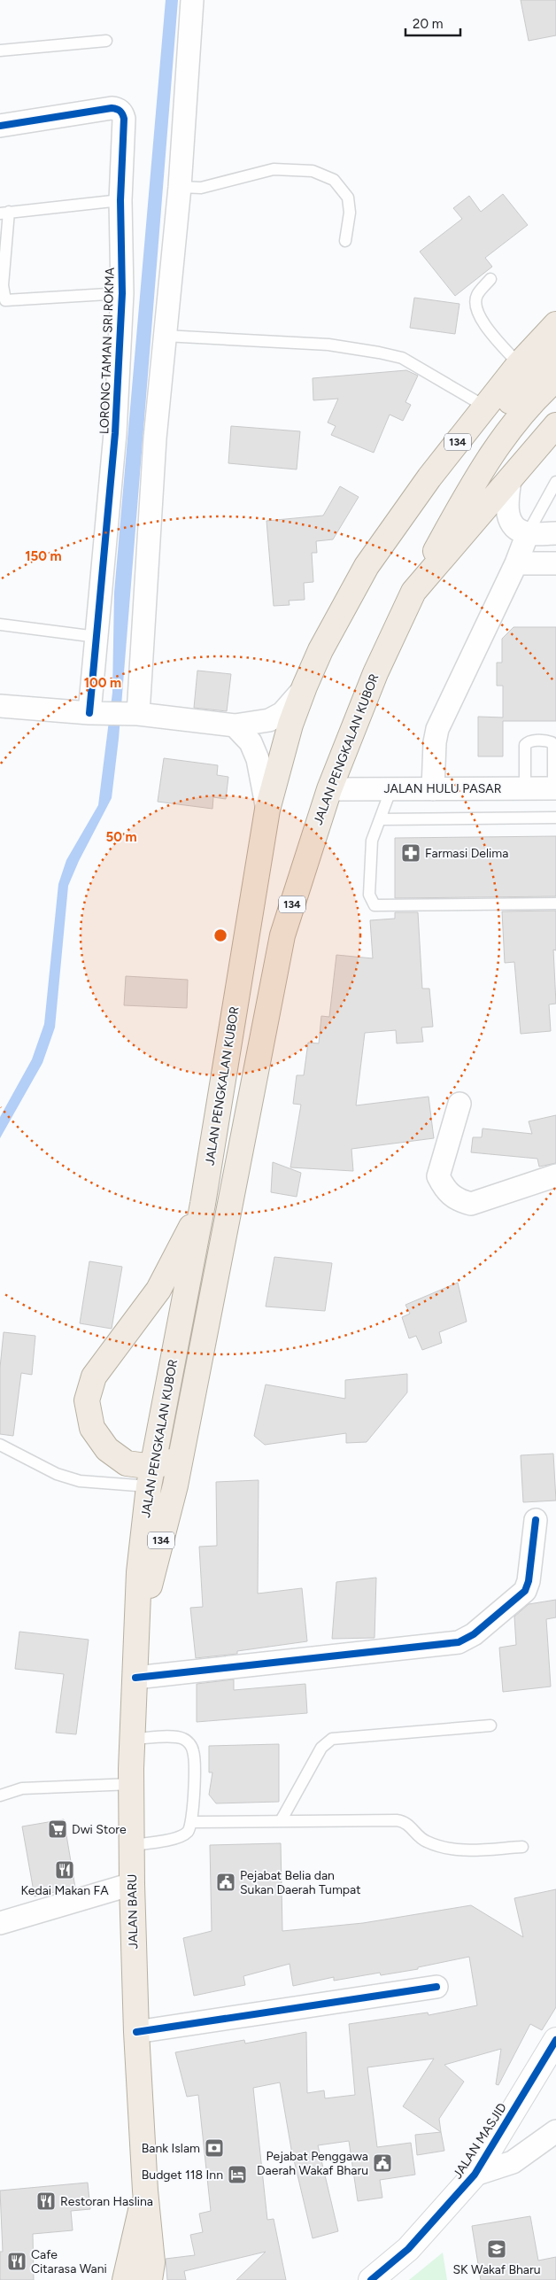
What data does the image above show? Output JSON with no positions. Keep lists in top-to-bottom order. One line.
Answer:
{"streets":{"main road":["134","JALAN PENGKALAN KUBOR","JALAN BARU"],"street":["LORONG TAMAN SRI ROKMA","JALAN HULU PASAR","JALAN MASJID"]},"crossings":[["JALAN PENGKALAN KUBOR","JALAN HULU PASAR"],["JALAN PENGKALAN KUBOR","JALAN BARU"]],"places":{"pharmacy":["Farmasi Delima"],"supermarket":["Dwi Store"],"restaurant":["Kedai Makan FA","Restoran Haslina","Cafe Citarasa Wani"],"public building":["Pejabat Belia dan Sukan Daerah Tumpat","Pejabat Penggawa Daerah Wakaf Bharu"],"bank":["Bank Islam"],"hotel":["Budget 118 Inn"],"school or university":["SK Wakaf Bharu"]},"scale_bar":"20 m","rings":["150 m","100 m","50 m"]}
